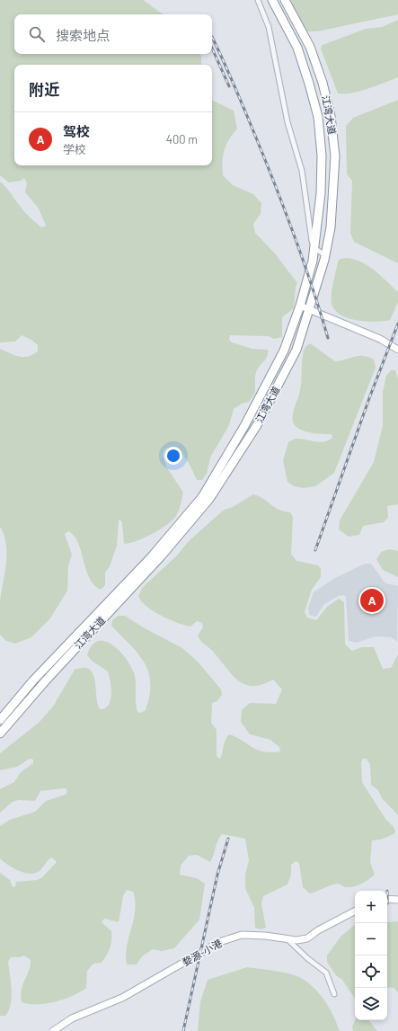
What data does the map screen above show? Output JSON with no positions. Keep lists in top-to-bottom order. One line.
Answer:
{"streets":{"highway":["江湾大道"],"main road":["婺源-小港"]},"page":{"search":"搜索地点","heading":"附近","list":[{"mark":"A","name":"驾校","note":"学校","value":"400 m"}],"pins":"A","map_buttons":["+","−"]}}
